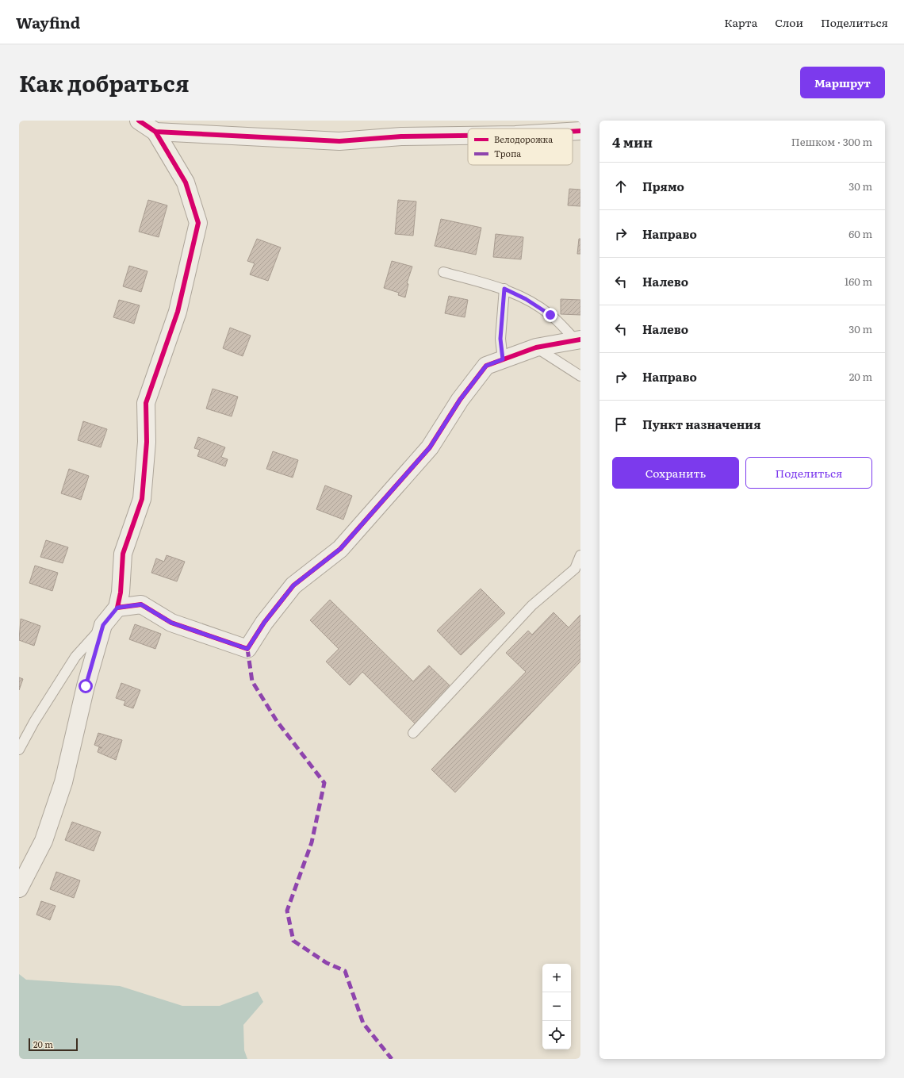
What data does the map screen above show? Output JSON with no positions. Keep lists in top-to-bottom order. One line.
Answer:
{"legend":["Велодорожка","Тропа"],"scale_bar":"20 m","page":{"header":"Wayfind","nav":["Карта","Слои","Поделиться"],"title":"Как добраться","buttons":["Маршрут",["Сохранить","Поделиться"]],"heading":["4 мин","Пешком · 300 m"],"list":[["Прямо","30 m"],["Направо","60 m"],["Налево","160 m"],["Налево","30 m"],["Направо","20 m"],"Пункт назначения"],"map_buttons":["+","−"],"scale":"20 m"}}
